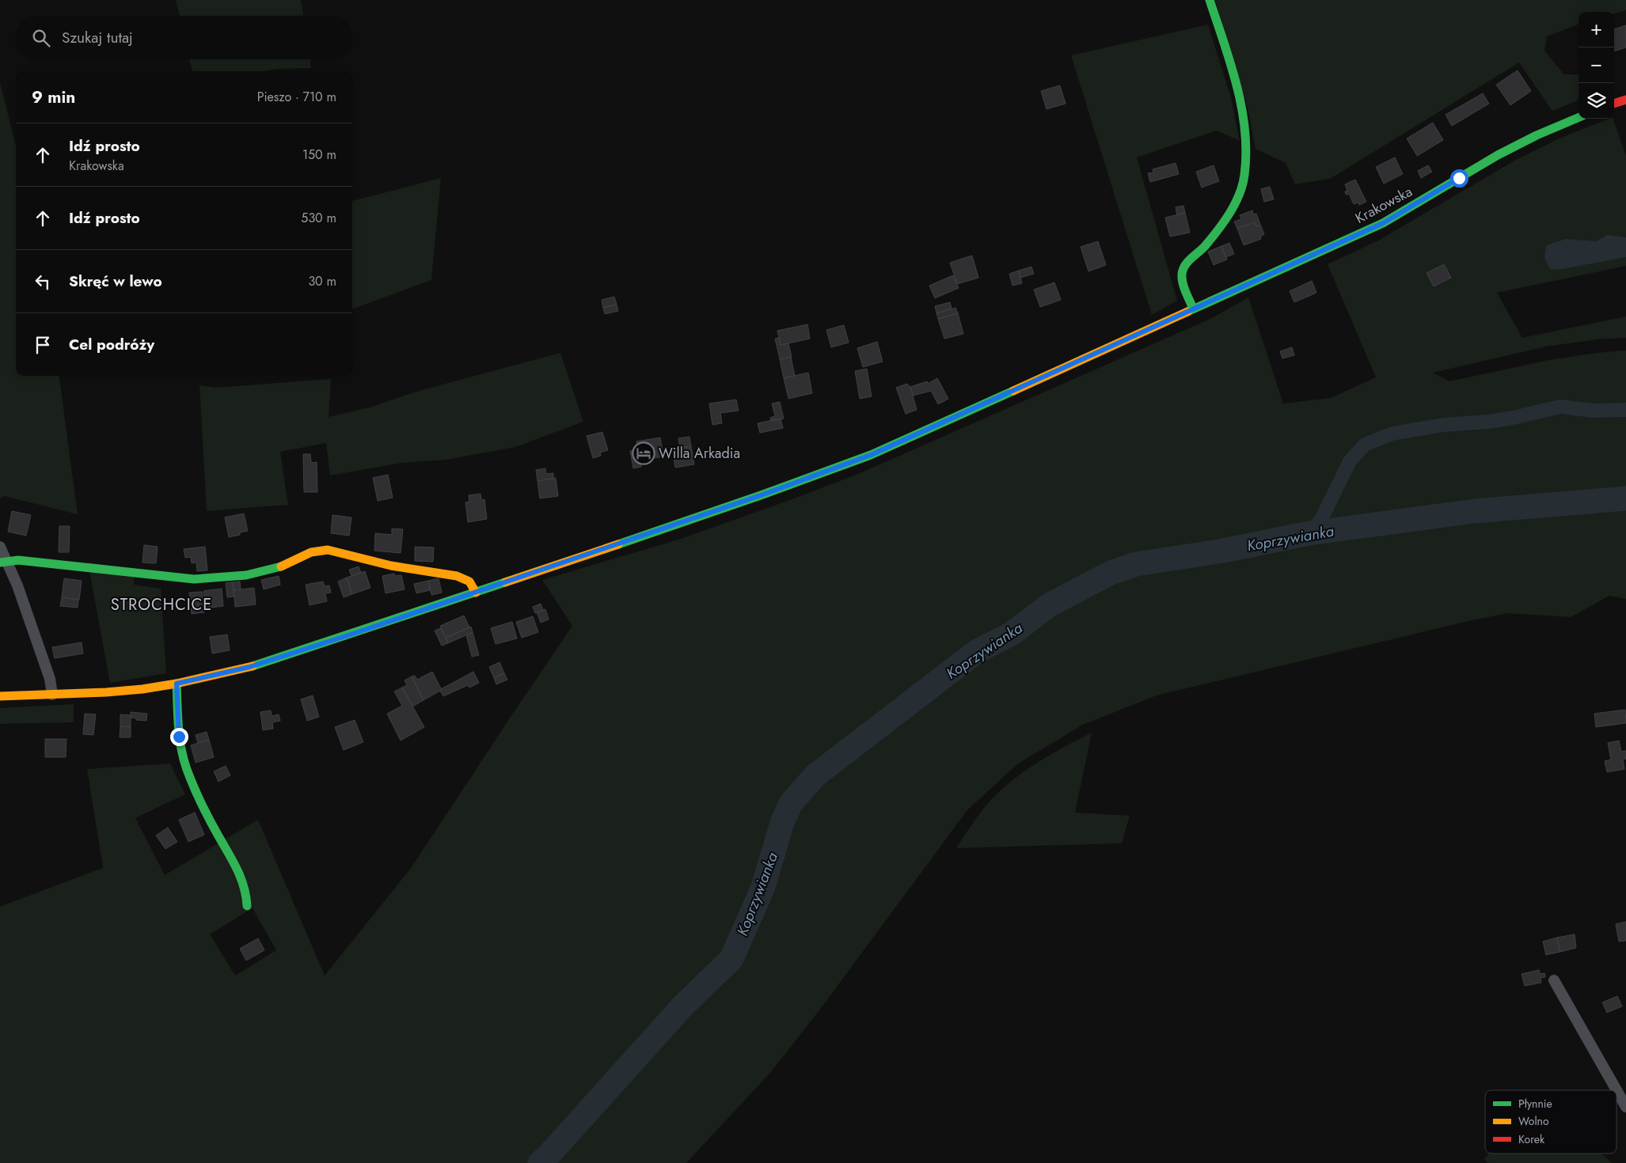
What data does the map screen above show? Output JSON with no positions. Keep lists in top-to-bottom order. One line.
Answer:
{"streets":{"main road":["Krakowska"]},"districts":["STROCHCICE"],"water":["Koprzywianka"],"places":{"hotel":["Willa Arkadia"]},"legend":["Płynnie","Wolno","Korek"],"page":{"map_buttons":["+","−"],"search":"Szukaj tutaj","heading":["9 min","Pieszo · 710 m"],"list":[["Idź prosto","Krakowska","150 m"],["Idź prosto","530 m"],["Skręć w lewo","30 m"],"Cel podróży"]}}
